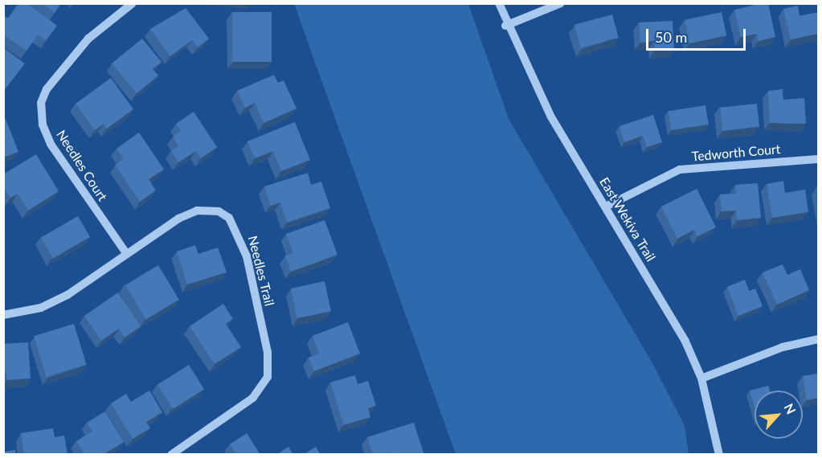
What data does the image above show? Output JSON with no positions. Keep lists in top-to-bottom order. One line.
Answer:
{"streets":{"street":["Tedworth Court","Needles Court","East Wekiva Trail","Needles Trail"]},"crossings":[["Tedworth Court","East Wekiva Trail"],["Needles Court","Needles Trail"]],"scale_bar":"50 m","north":"top right"}
